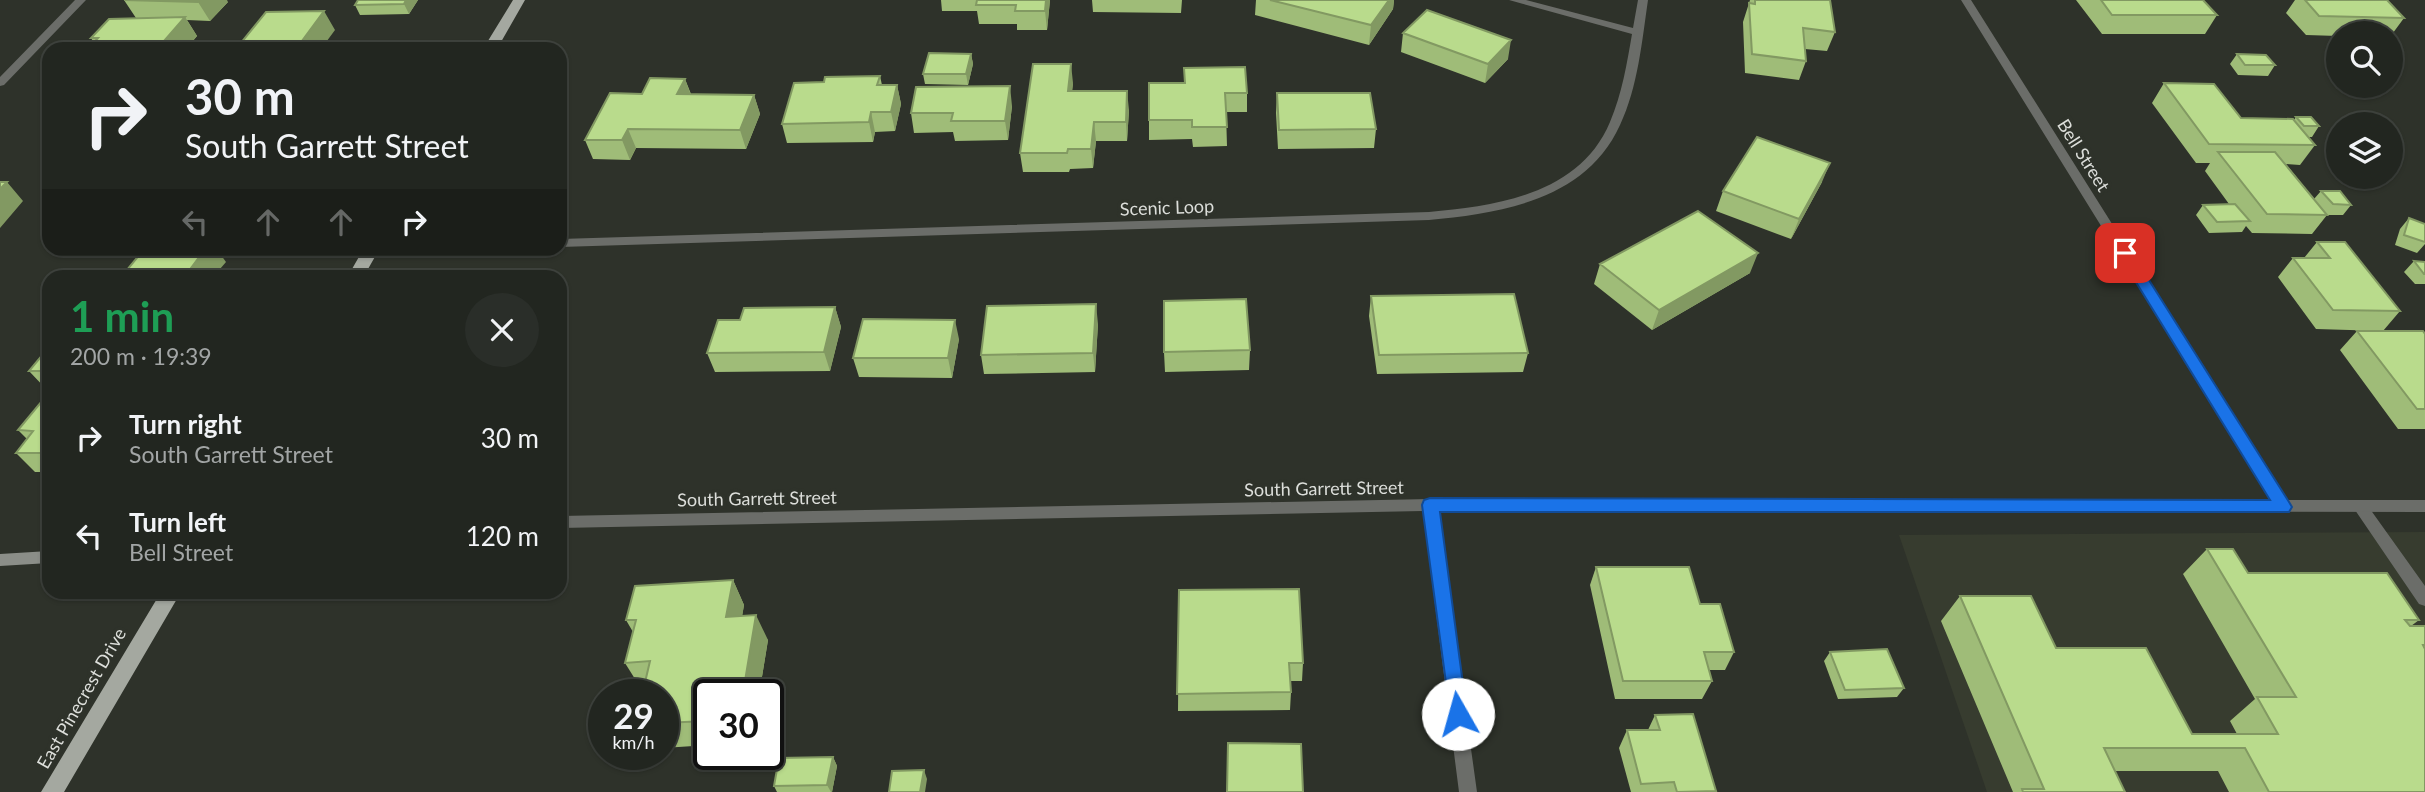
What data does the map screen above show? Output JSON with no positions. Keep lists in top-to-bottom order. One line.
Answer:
{"streets":{"main road":["East Pinecrest Drive"],"street":["Bell Street","Scenic Loop","South Garrett Street"]},"crossings":[["Bell Street","South Garrett Street"]],"page":{"turn":["30 m","South Garrett Street"],"heading":["1 min","200 m · 19:39"],"list":[{"name":"Turn right","note":"South Garrett Street","value":"30 m"},{"name":"Turn left","note":"Bell Street","value":"120 m"}],"speed":"29 km/h","limit":"30"}}
